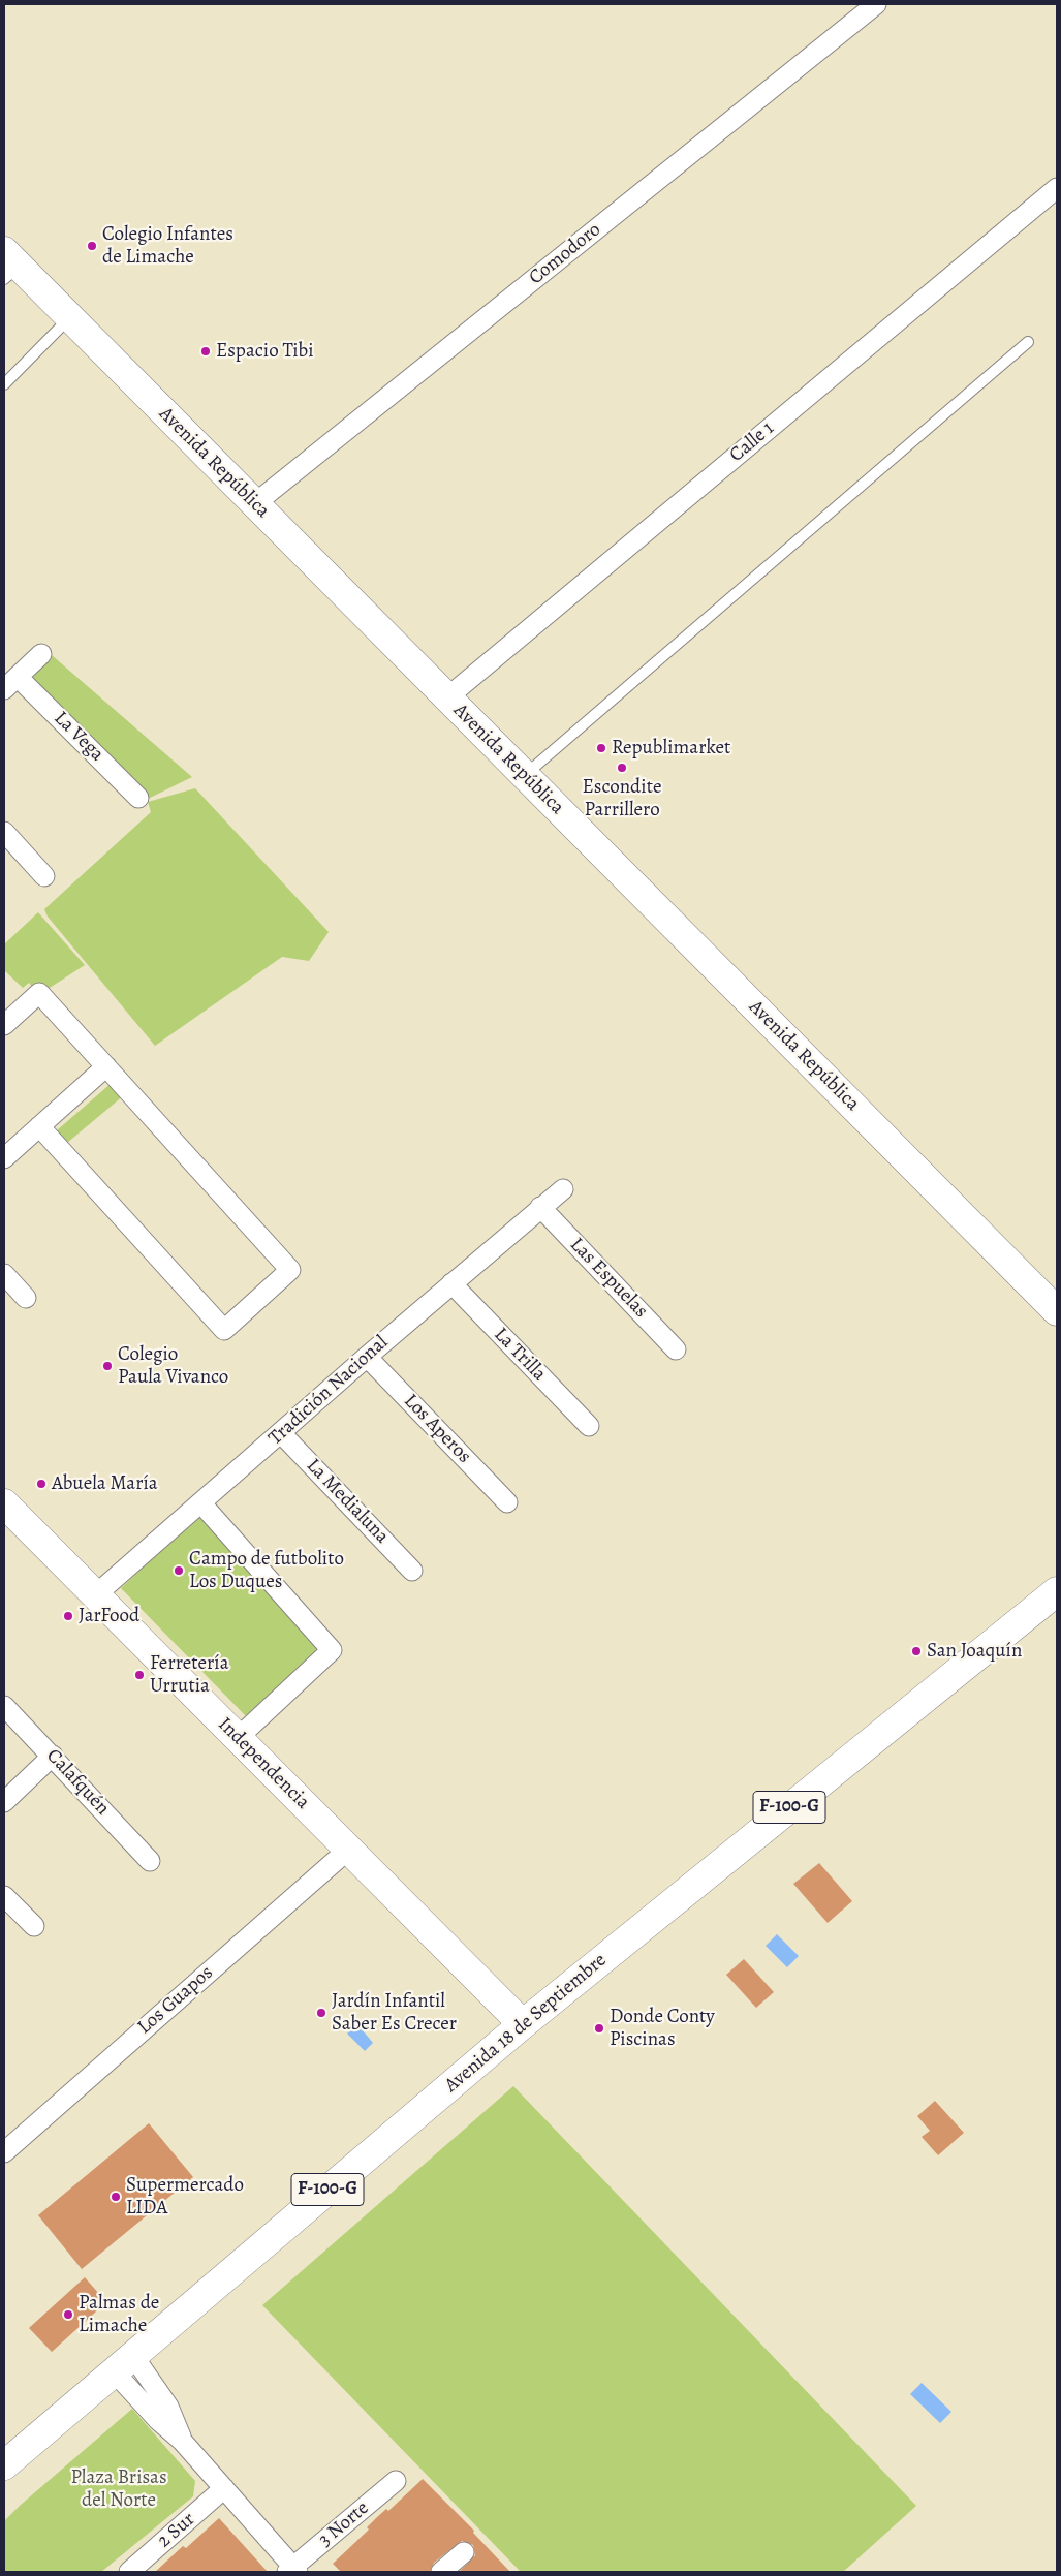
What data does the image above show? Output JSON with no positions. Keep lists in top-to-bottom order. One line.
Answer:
{"streets":{"main road":["Avenida República","Independencia","F-100-G","Avenida 18 de Septiembre"],"street":["Comodoro","Calle 1","La Vega","Las Espuelas","La Trilla","Tradición Nacional","Los Aperos","La Medialuna","Calafquén","Los Guapos","3 Norte","2 Sur"]},"crossings":[["Comodoro","Avenida República"],["Calle 1","Avenida República"],["Las Espuelas","Tradición Nacional"],["La Trilla","Tradición Nacional"],["Tradición Nacional","Los Aperos"],["Tradición Nacional","La Medialuna"],["Tradición Nacional","Independencia"],["Independencia","Los Guapos"],["Independencia","Avenida 18 de Septiembre"]],"parks":["Plaza Brisas del Norte"],"places":["Colegio Infantes de Limache","Espacio Tibi","Republimarket","Escondite Parrillero","Colegio Paula Vivanco","Abuela María","Campo de futbolito Los Duques","JarFood","San Joaquín","Ferretería Urrutia","Jardín Infantil Saber Es Crecer","Donde Conty Piscinas","Supermercado LIDA","Palmas de Limache"]}
